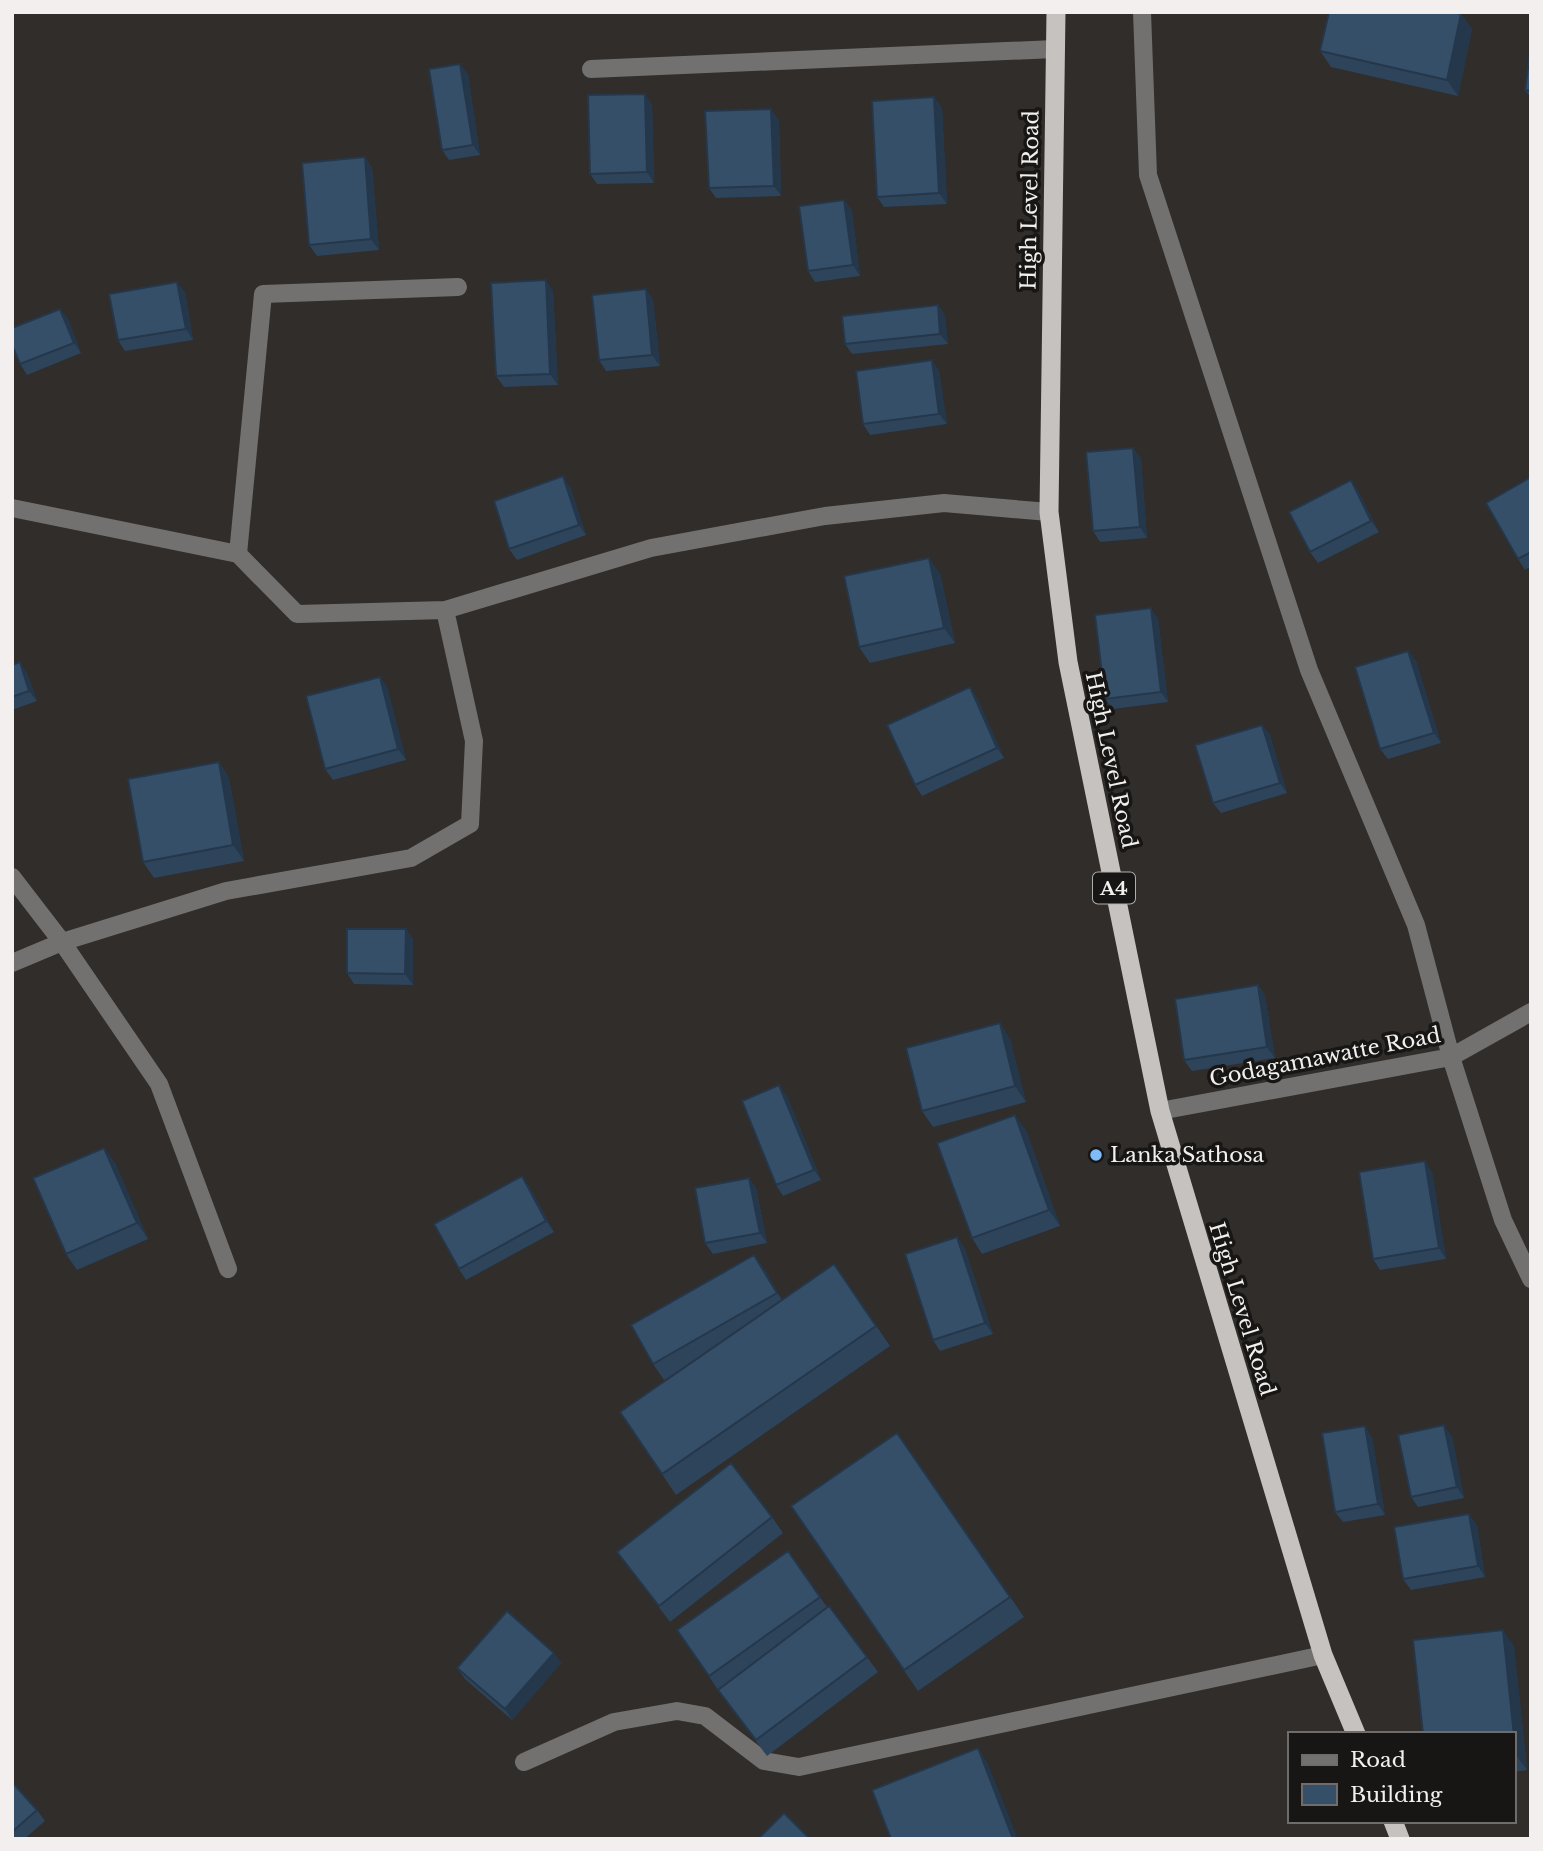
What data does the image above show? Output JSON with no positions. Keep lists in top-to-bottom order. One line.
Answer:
{"streets":{"highway":["High Level Road","A4"],"street":["Godagamawatte Road"]},"crossings":[["High Level Road","Godagamawatte Road"]],"places":["Lanka Sathosa"],"legend":["Road","Building"]}
